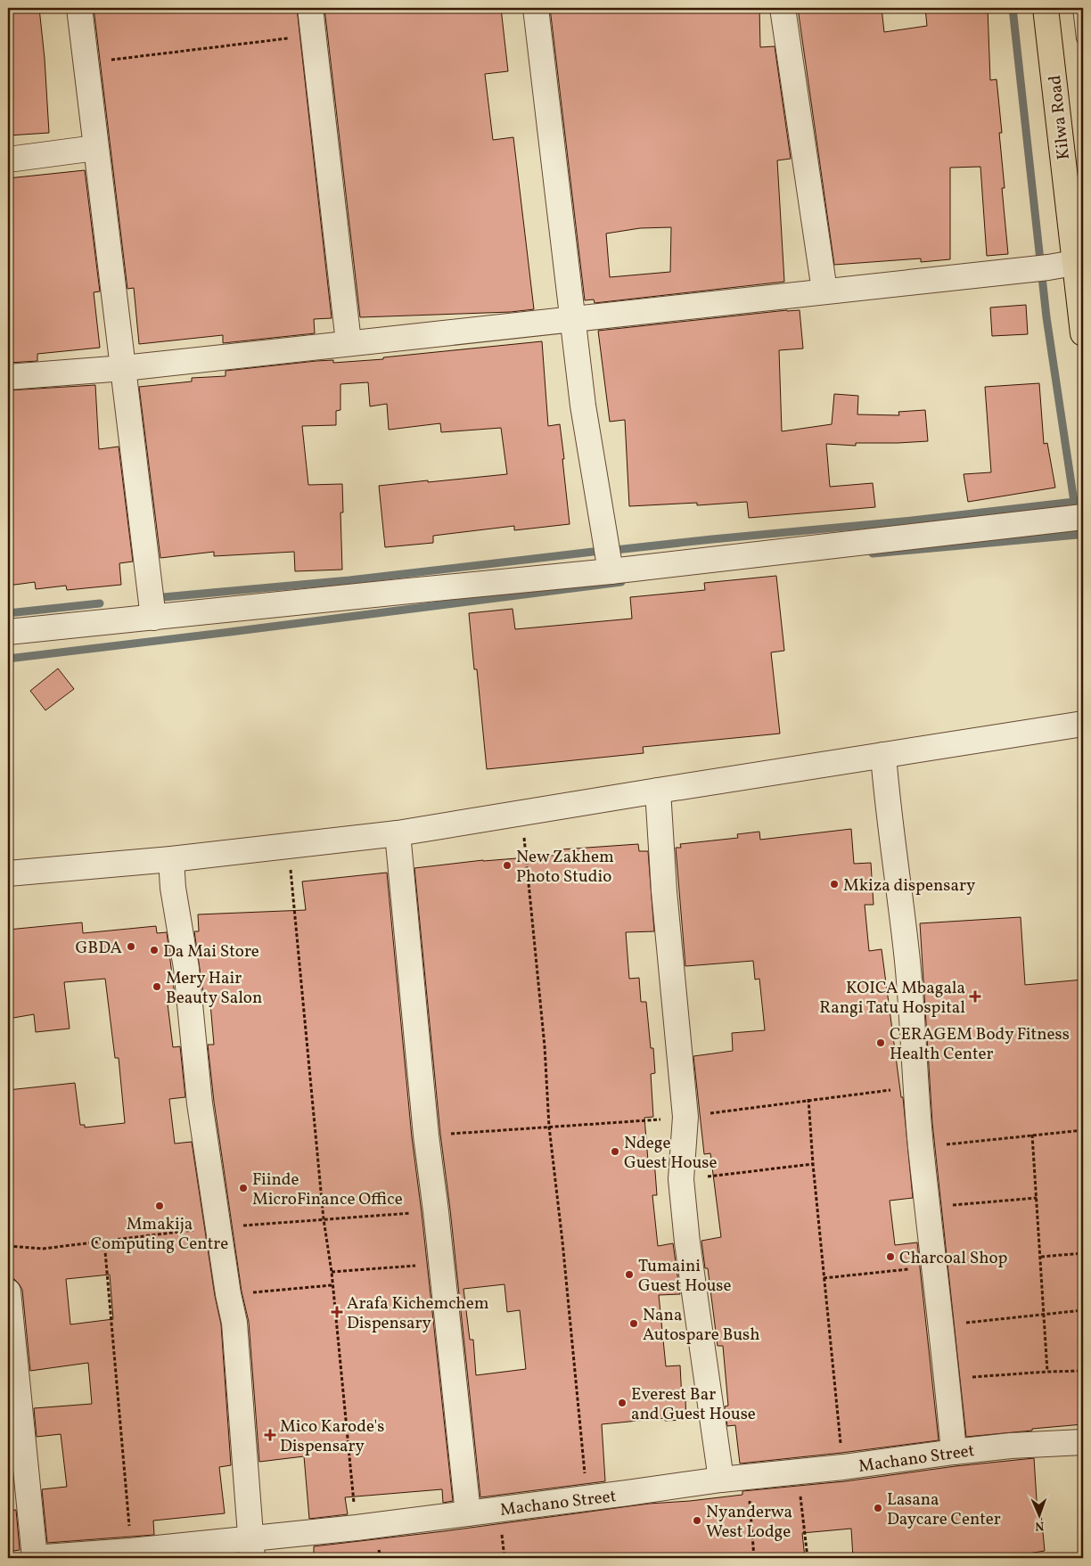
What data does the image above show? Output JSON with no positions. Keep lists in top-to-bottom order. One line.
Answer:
{"streets":{"highway":["Kilwa Road"],"street":["Machano Street"]},"places":{"other":["New Zakhem Photo Studio","Mkiza dispensary","GBDA","Da Mai Store","Mery Hair Beauty Salon","CERAGEM Body Fitness Health Center","Ndege Guest House","Fiinde MicroFinance Office","Mmakija Computing Centre","Charcoal Shop","Tumaini Guest House","Nana Autospare Bush","Everest Bar and Guest House","Lasana Daycare Center","Nyanderwa West Lodge"],"health":["KOICA Mbagala Rangi Tatu Hospital","Arafa Kichemchem Dispensary","Mico Karode's Dispensary"]},"north":"bottom"}
